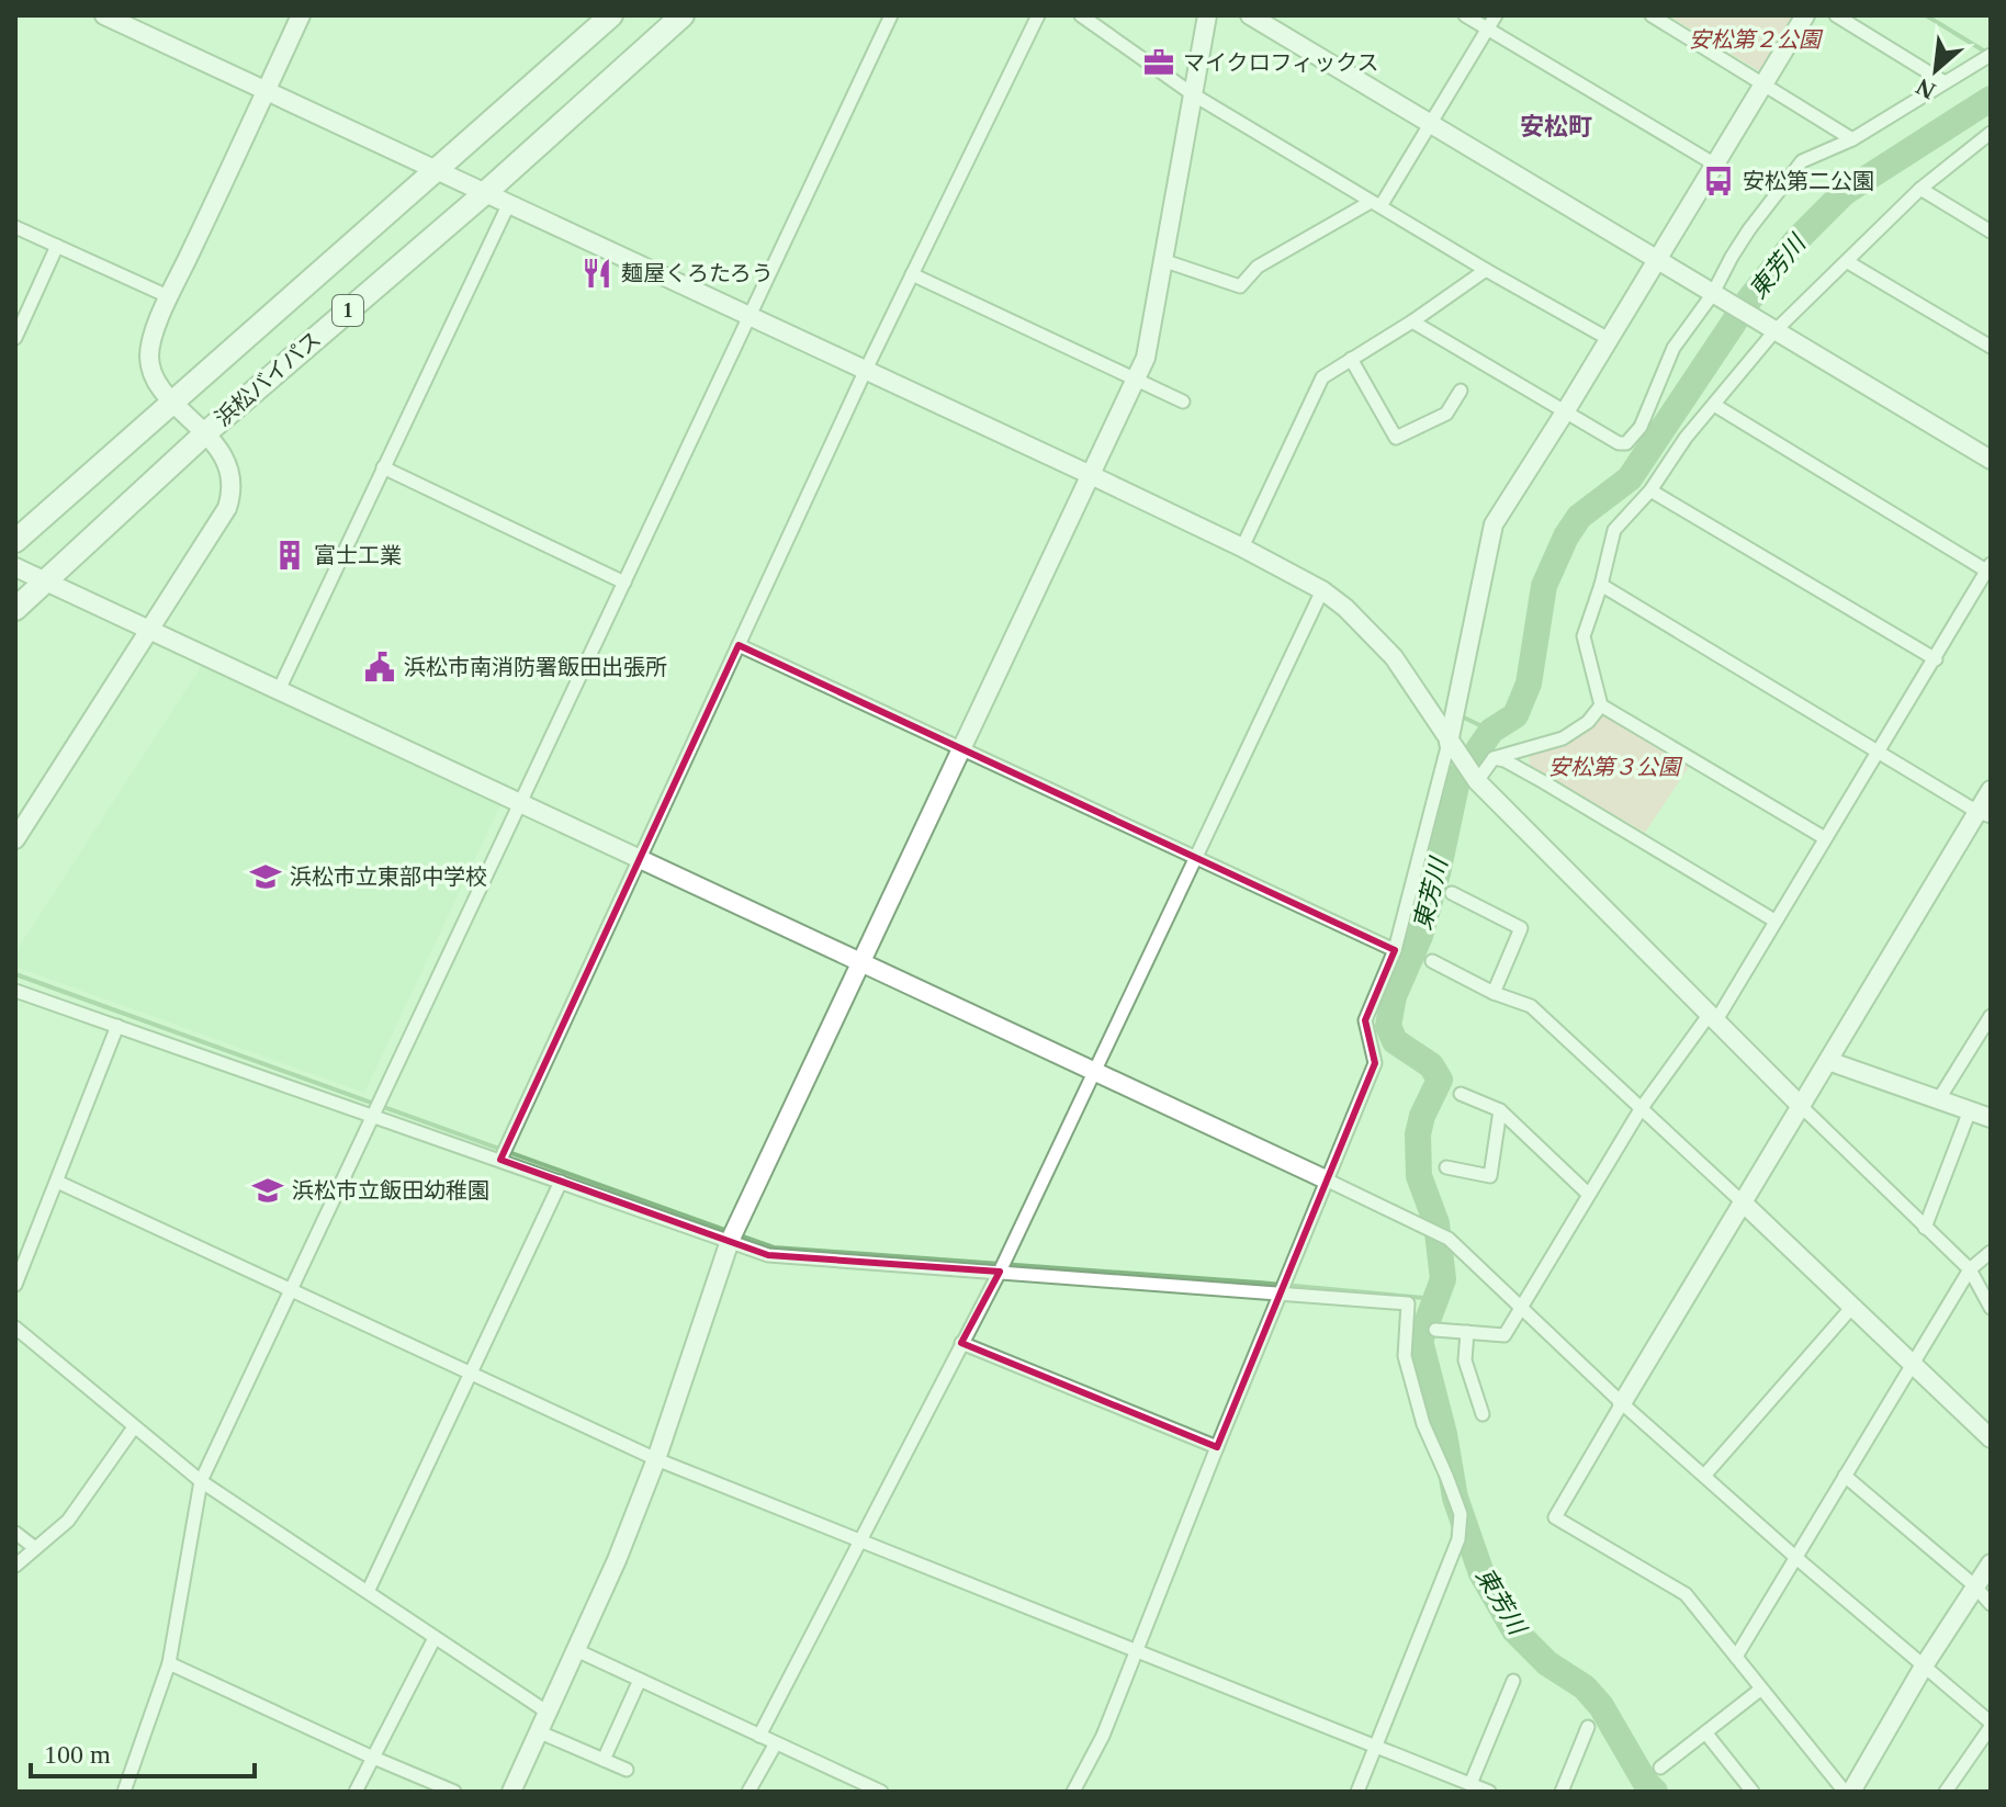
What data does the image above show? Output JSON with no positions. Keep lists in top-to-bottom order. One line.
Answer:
{"streets":{"highway":["1","浜松バイパス"]},"districts":["安松町"],"water":["東芳川"],"parks":["安松第２公園","安松第３公園"],"places":{"office":["マイクロフィックス"],"bus stop":["安松第二公園"],"restaurant":["麺屋くろたろう"],"building":["富士工業"],"public building":["浜松市南消防署飯田出張所"],"school or university":["浜松市立東部中学校","浜松市立飯田幼稚園"]},"scale_bar":"100 m","north":"bottom left"}
